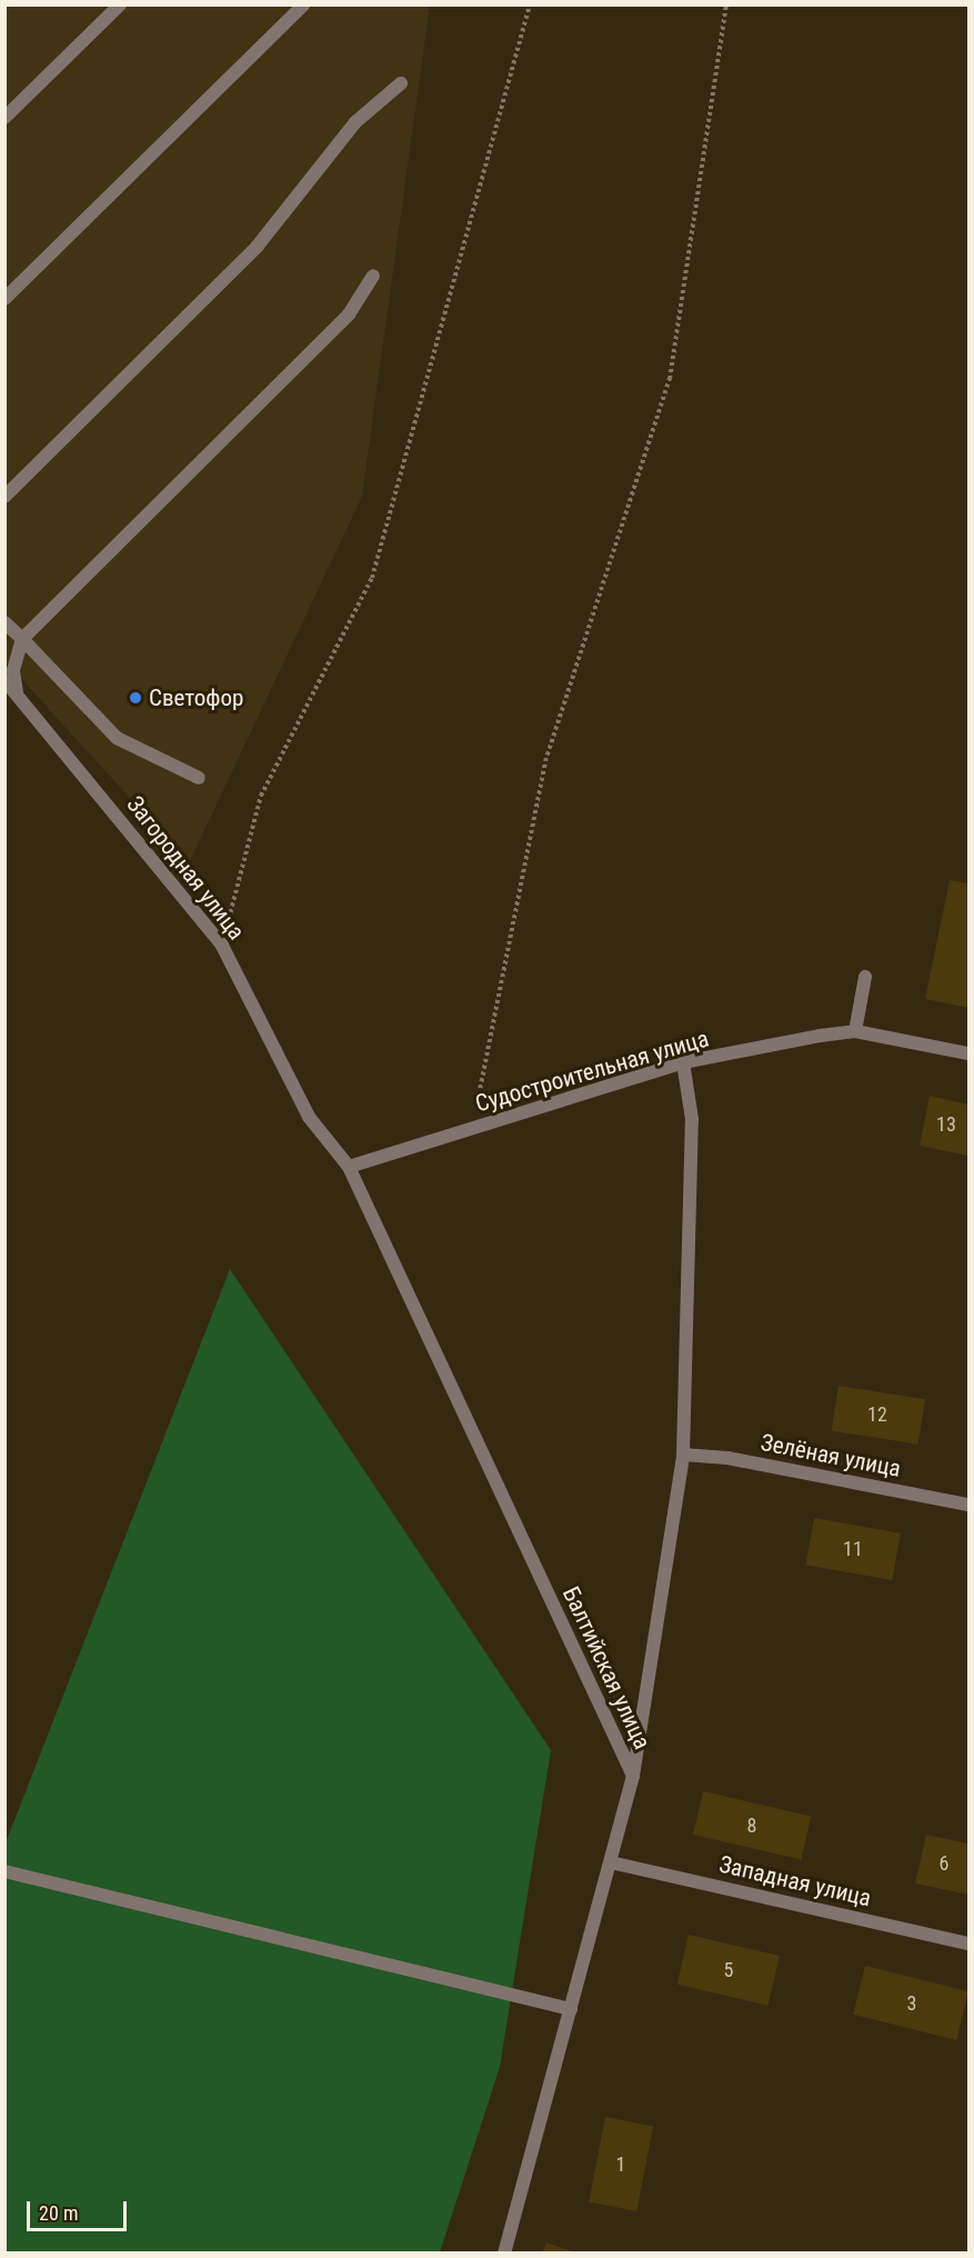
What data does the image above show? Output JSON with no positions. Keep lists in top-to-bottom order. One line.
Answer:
{"streets":{"street":["Загородная улица","Судостроительная улица","Зелёная улица","Балтийская улица","Западная улица"]},"crossings":[["Загородная улица","Судостроительная улица"],["Загородная улица","Балтийская улица"],["Судостроительная улица","Балтийская улица"],["Балтийская улица","Западная улица"]],"places":["Светофор"],"house_numbers":["13","12","11","8","6","5","3","1"],"scale_bar":"20 m"}
